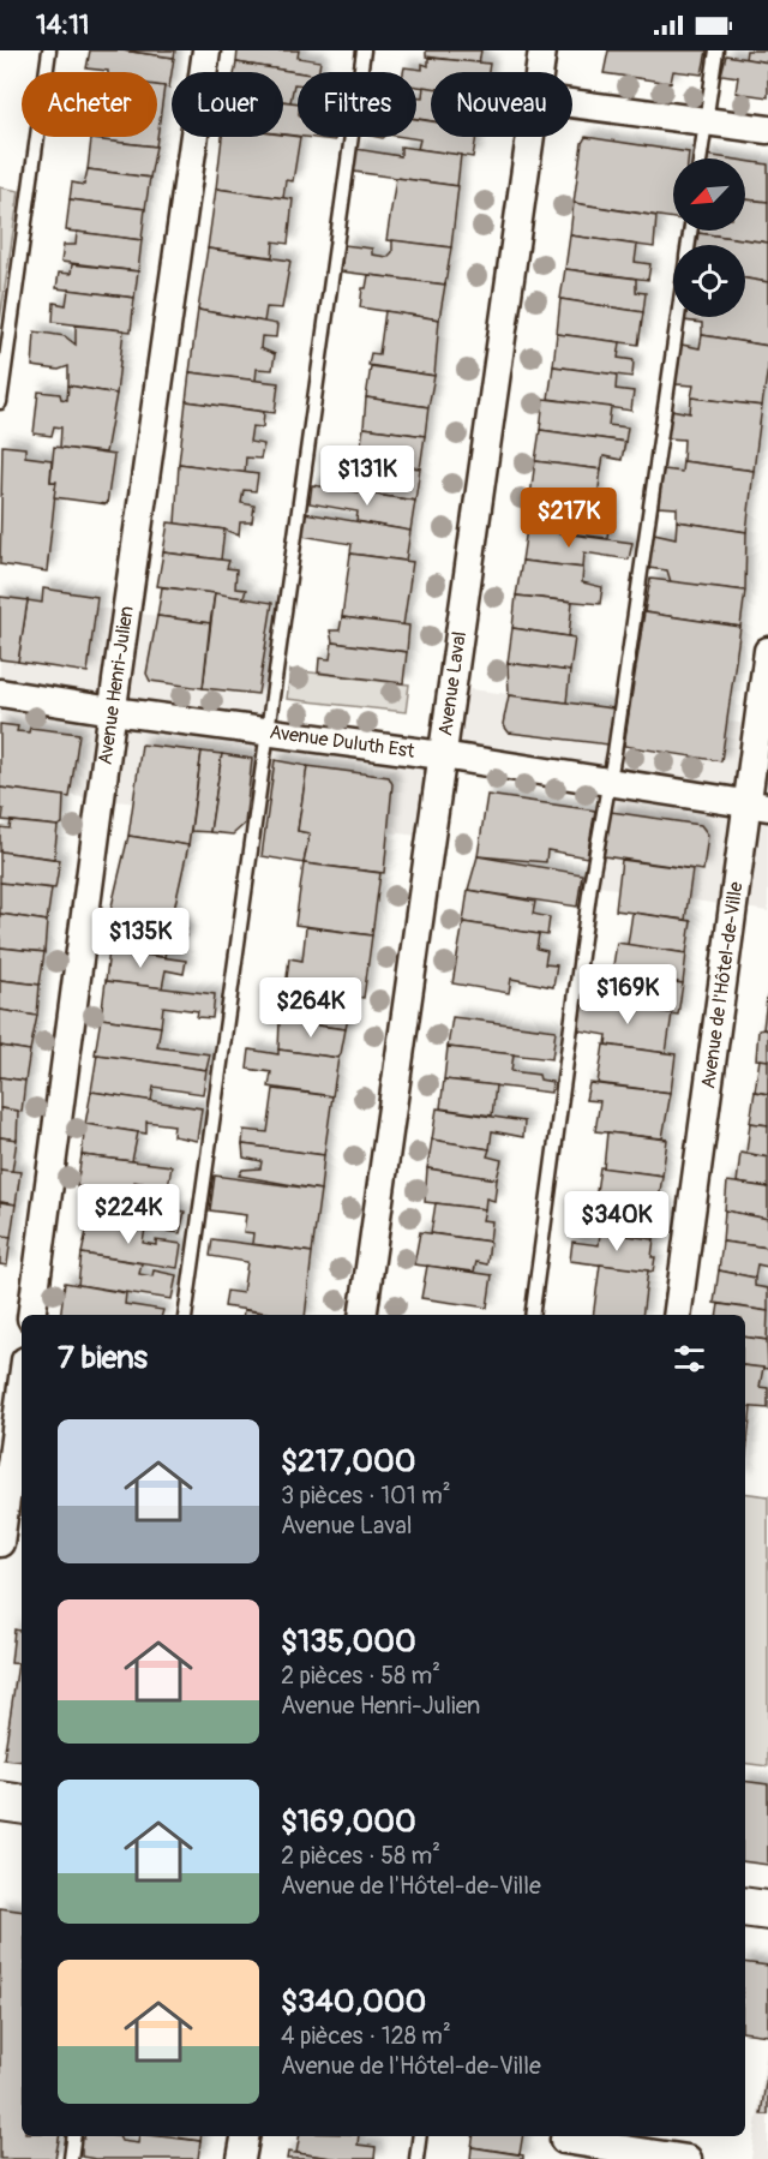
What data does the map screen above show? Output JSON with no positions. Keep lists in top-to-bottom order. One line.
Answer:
{"streets":{"street":["Avenue Henri-Julien","Avenue Laval","Avenue Duluth Est","Avenue de l'Hôtel-de-Ville"]},"crossings":[["Avenue Henri-Julien","Avenue Duluth Est"],["Avenue Laval","Avenue Duluth Est"],["Avenue Duluth Est","Avenue de l'Hôtel-de-Ville"]],"north":"bottom left","page":{"status":"14:11","chip":["Acheter","Louer","Filtres","Nouveau"],"price":["$131K","$217K","$135K","$169K","$264K","$224K","$340K"],"heading":"7 biens","list":[{"name":"$217,000","note":"3 pièces · 101 m² · Avenue Laval"},{"name":"$135,000","note":"2 pièces · 58 m² · Avenue Henri-Julien"},{"name":"$169,000","note":"2 pièces · 58 m² · Avenue de l'Hôtel-de-Ville"},{"name":"$340,000","note":"4 pièces · 128 m² · Avenue de l'Hôtel-de-Ville"}]}}
